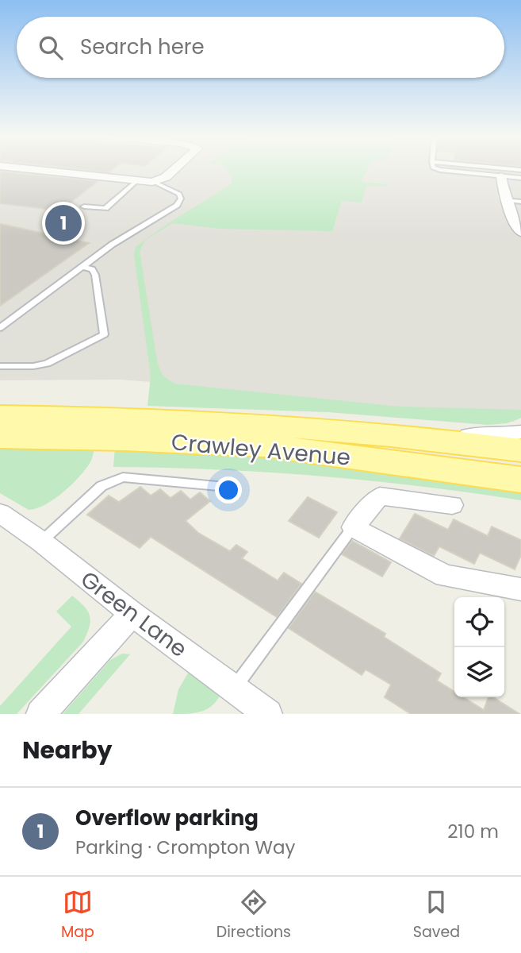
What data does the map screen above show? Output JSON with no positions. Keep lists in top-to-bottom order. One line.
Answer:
{"streets":{"main road":["Crawley Avenue"],"street":["Green Lane"]},"page":{"search":"Search here","pins":"1","heading":"Nearby","list":[{"mark":"1","name":"Overflow parking","note":"Parking · Crompton Way","value":"210 m"}],"nav":["Map","Directions","Saved"]}}
